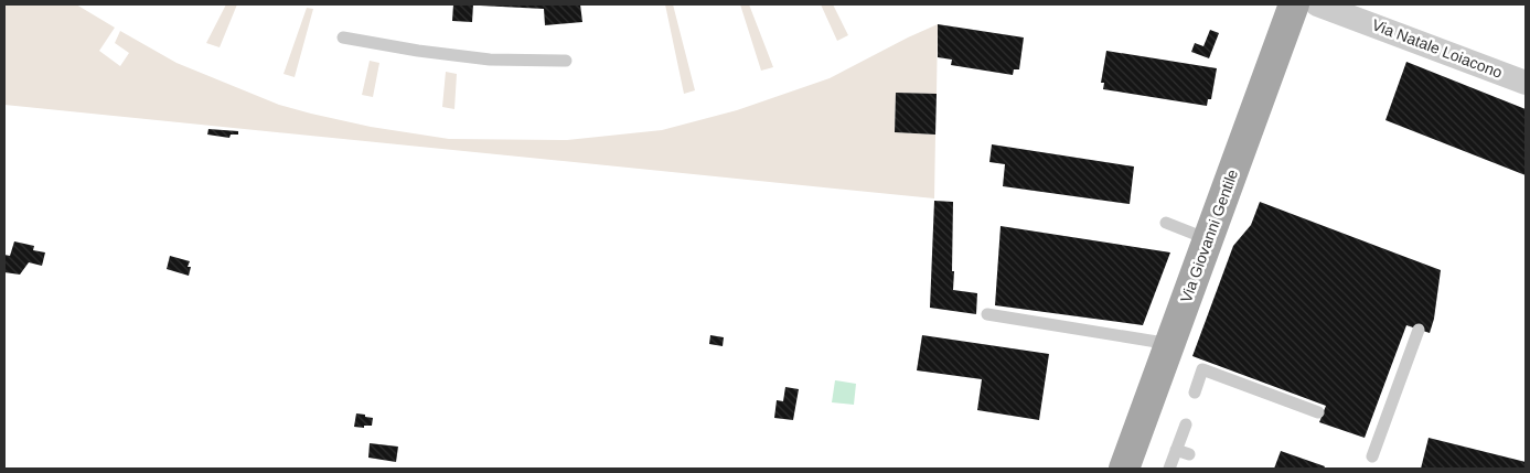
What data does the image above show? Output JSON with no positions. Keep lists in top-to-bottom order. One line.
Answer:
{"streets":{"main road":["Via Giovanni Gentile"],"street":["Via Natale Loiacono"]}}
